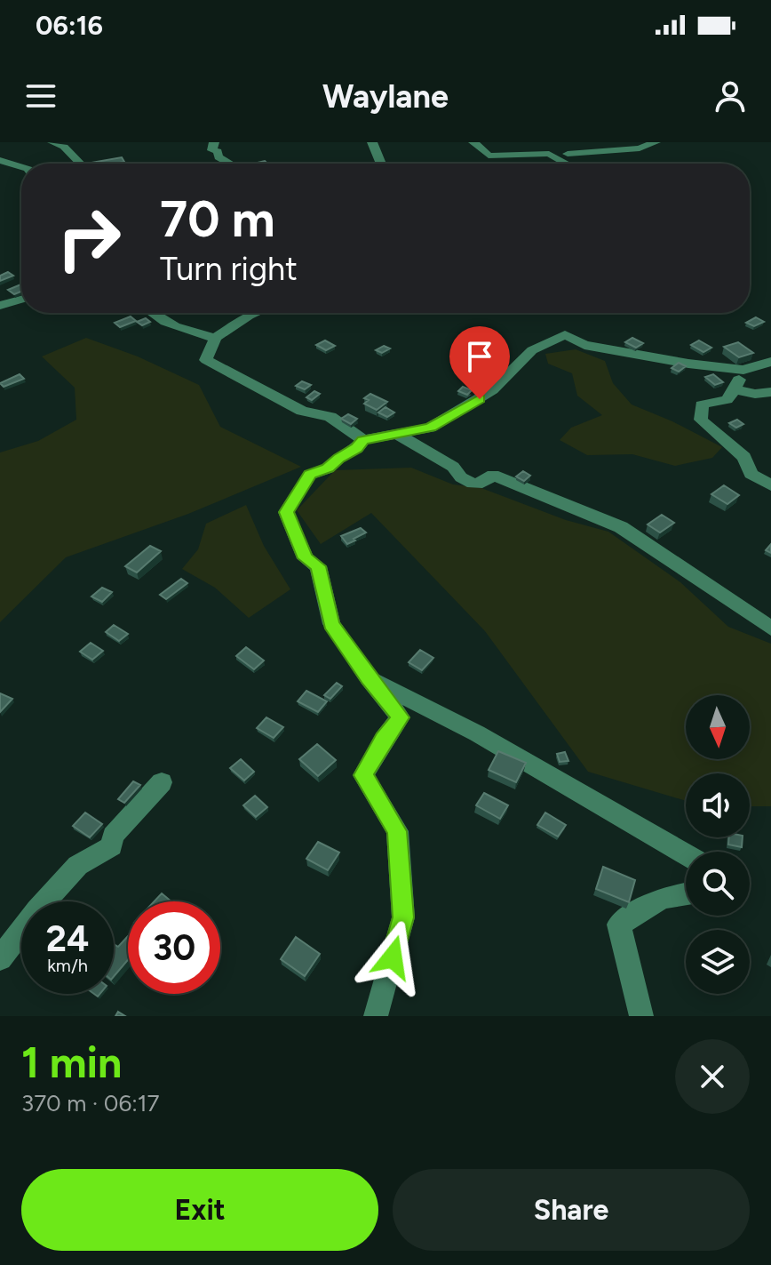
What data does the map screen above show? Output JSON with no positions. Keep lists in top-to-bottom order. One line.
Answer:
{"north":"bottom","page":{"status":"06:16","header":"Waylane","turn":["70 m","Turn right"],"speed":"24 km/h","limit":"30","heading":["1 min","370 m · 06:17"],"buttons":["Exit","Share"]}}
